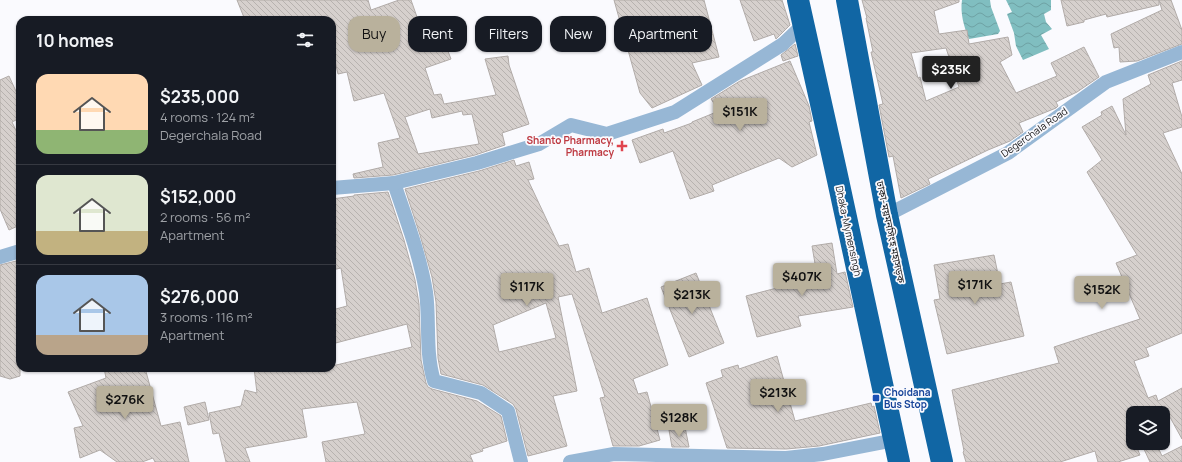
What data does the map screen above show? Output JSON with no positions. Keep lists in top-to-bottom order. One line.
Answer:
{"streets":{"highway":["Dhaka-Mymensingh","ঢাকা-ময়মনসিংহ মহাসড়ক"],"street":["Degerchala Road"]},"crossings":[["Degerchala Road","ঢাকা-ময়মনসিংহ মহাসড়ক"]],"places":{"health":["Shanto Pharmacy, Pharmacy"],"transit":["Choidana Bus Stop"]},"page":{"chip":["Buy","Rent","Filters","New","Apartment"],"heading":"10 homes","price":["$235K","$151K","$407K","$171K","$117K","$152K","$213K","$213K","$276K","$128K"],"list":[{"name":"$235,000","note":"4 rooms · 124 m² · Degerchala Road"},{"name":"$152,000","note":"2 rooms · 56 m² · Apartment"},{"name":"$276,000","note":"3 rooms · 116 m² · Apartment"}]}}
